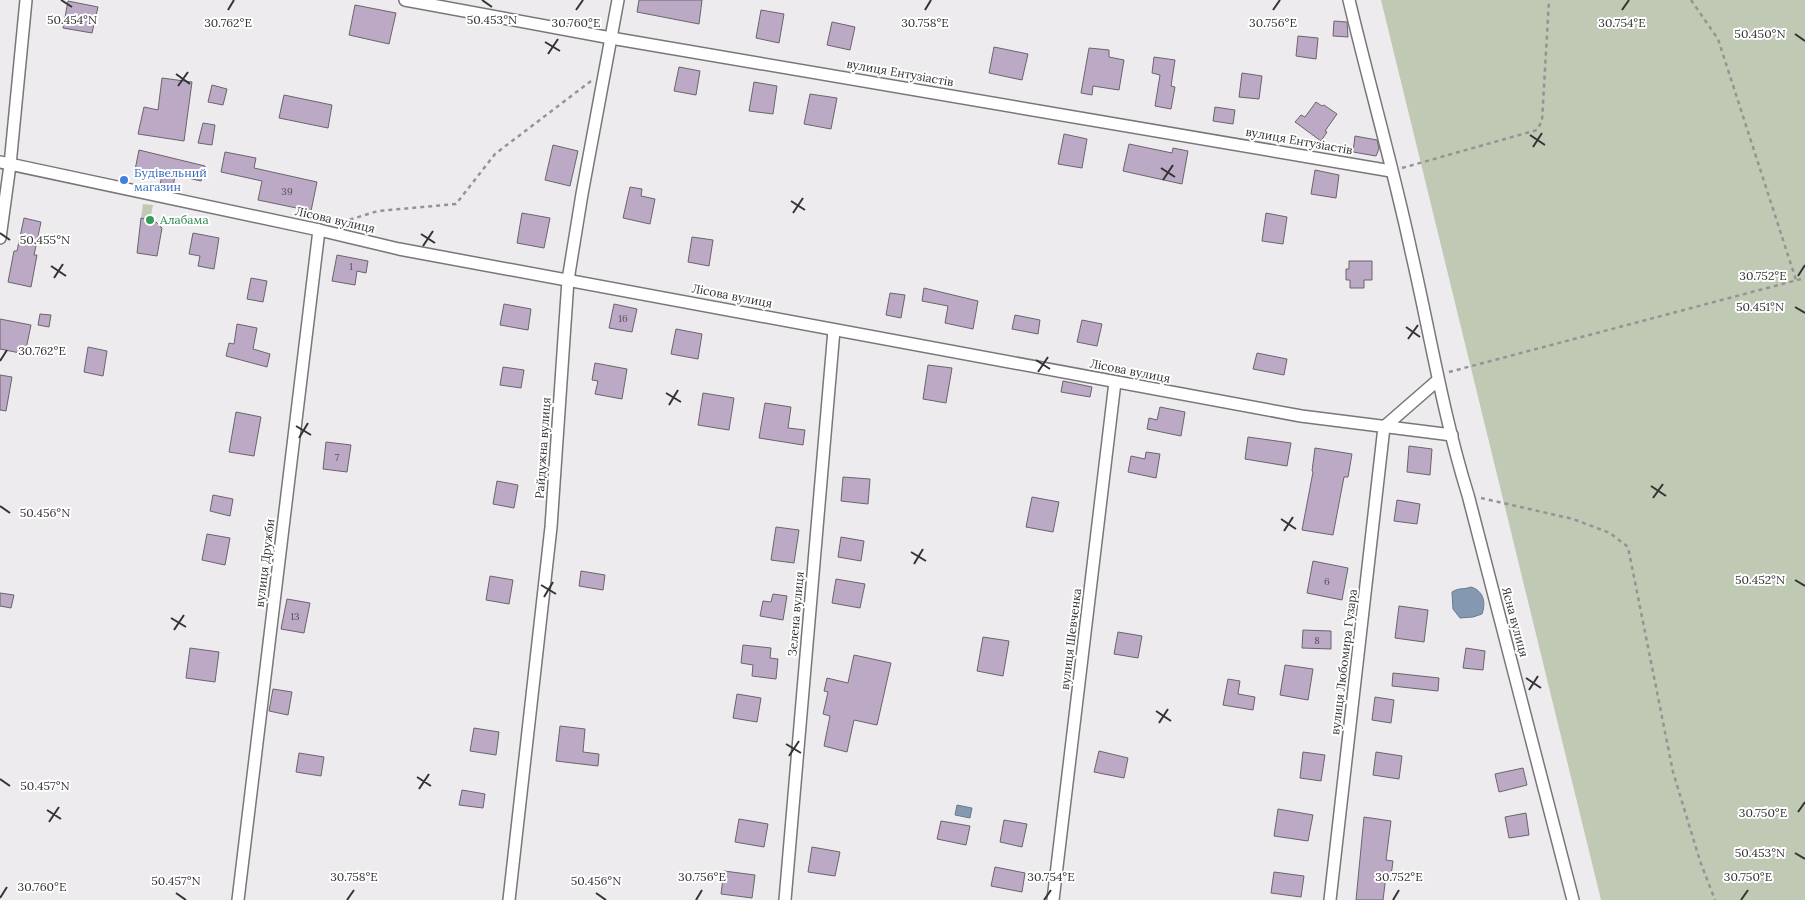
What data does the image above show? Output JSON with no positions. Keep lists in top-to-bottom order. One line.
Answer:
{"streets":{"street":["вулиця Ентузіастів","Лісова вулиця","Райдужна вулиця","вулиця Дружби","Зелена вулиця","Ясна вулиця","вулиця Шевченка","вулиця Любомира Гузара"]},"crossings":[["вулиця Ентузіастів","Райдужна вулиця"],["вулиця Ентузіастів","Ясна вулиця"],["Лісова вулиця","Райдужна вулиця"],["Лісова вулиця","вулиця Дружби"],["Лісова вулиця","Зелена вулиця"],["Лісова вулиця","Ясна вулиця"],["Лісова вулиця","вулиця Шевченка"],["Лісова вулиця","вулиця Любомира Гузара"]],"places":["Будівельний магазин","Алабама"],"house_numbers":["39","1","16","7","6","13","8"],"coordinates":["50.454°N","50.453°N","30.762°E","30.760°E","30.758°E","30.756°E","30.754°E","50.450°N","50.455°N","30.752°E","50.451°N","50.456°N","50.452°N","50.457°N","30.750°E"]}
